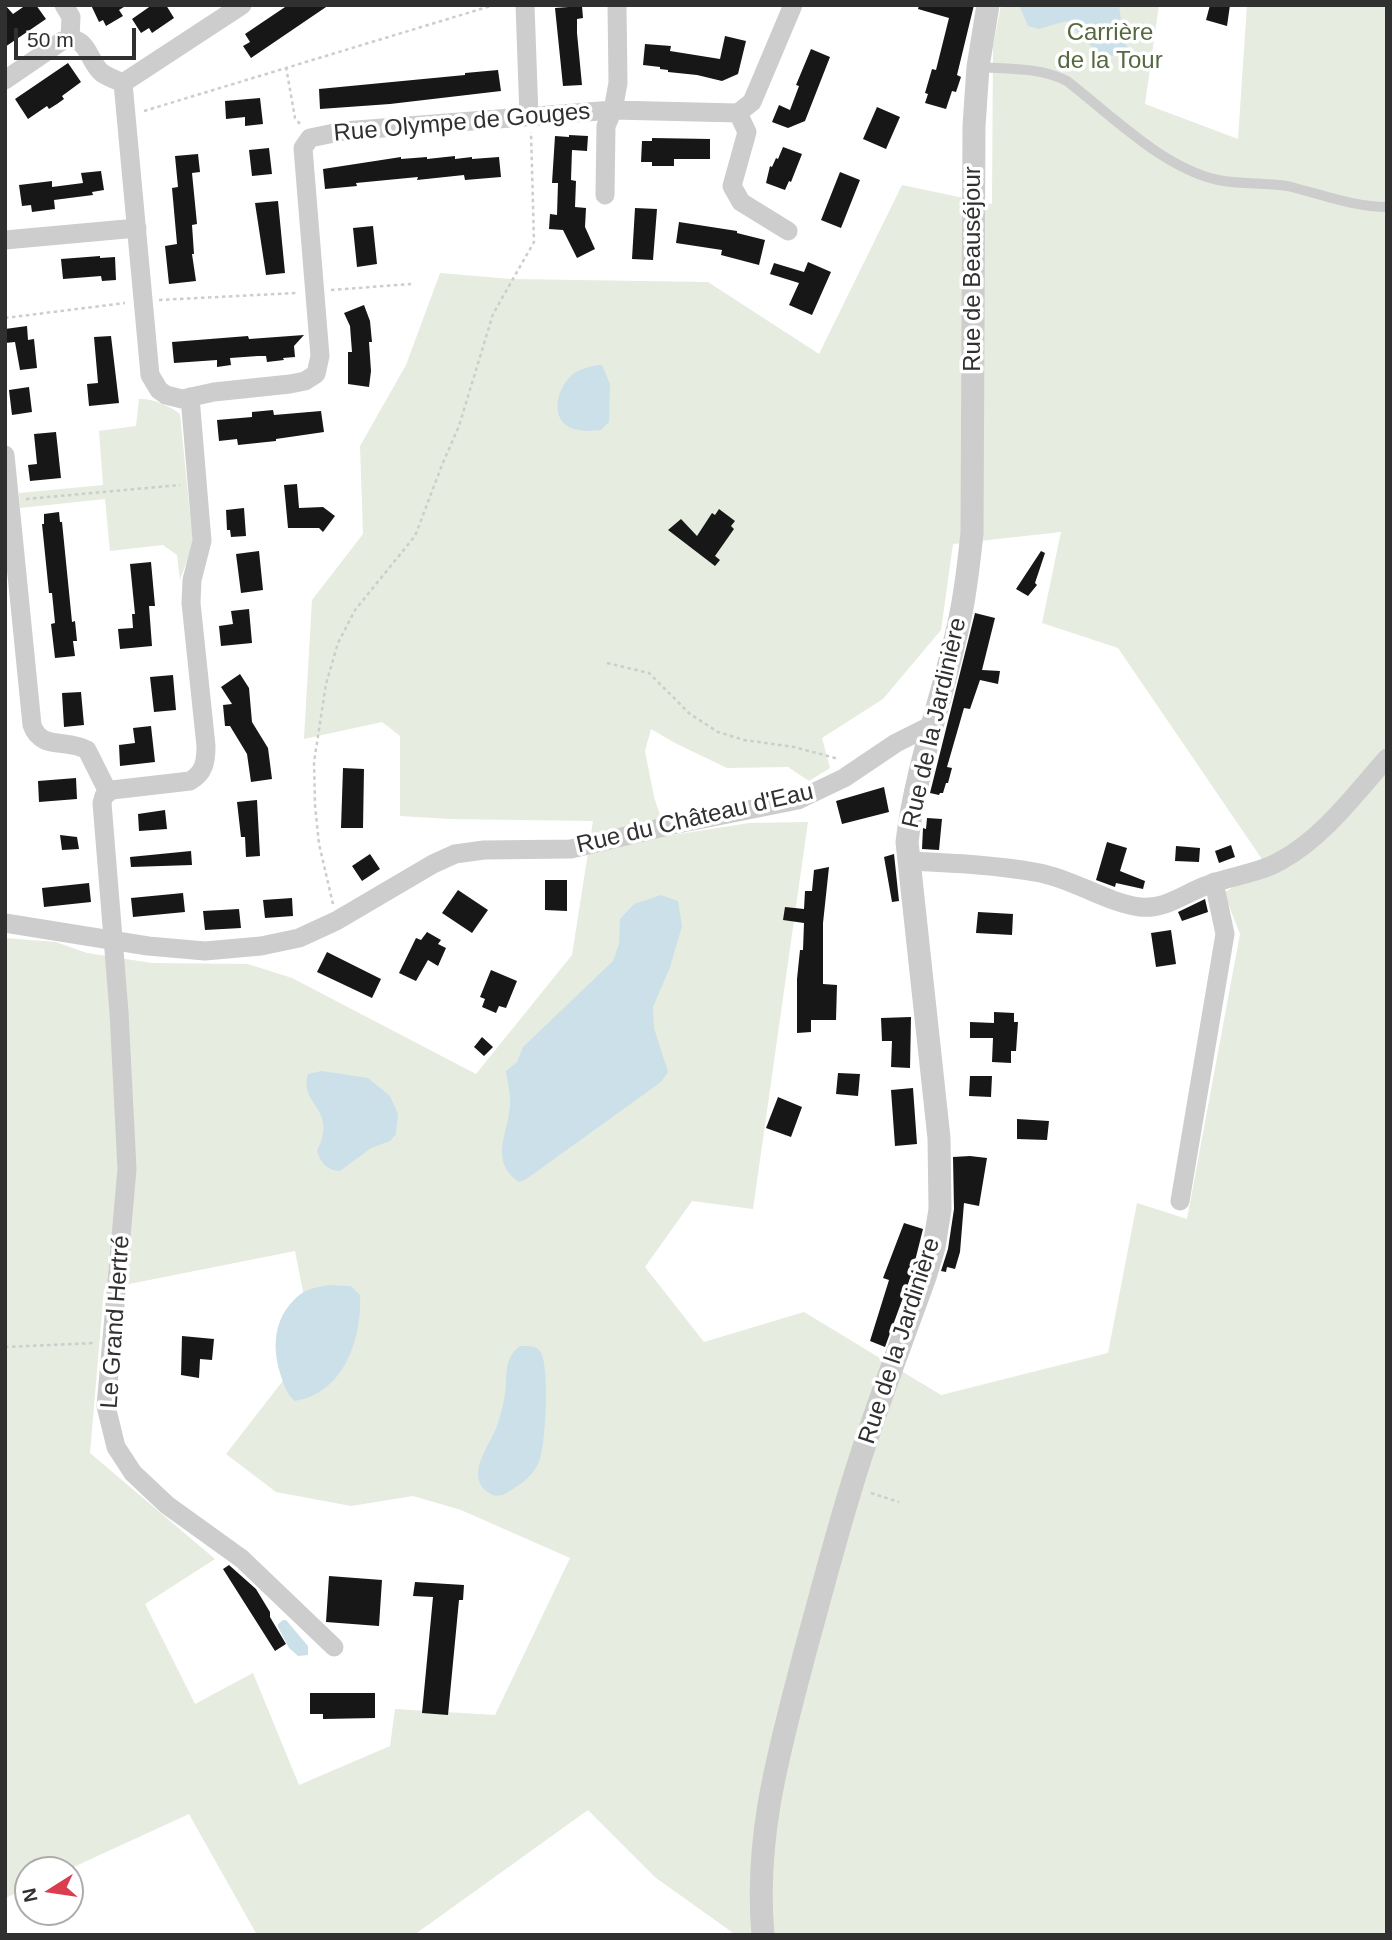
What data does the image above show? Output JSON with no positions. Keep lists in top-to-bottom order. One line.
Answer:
{"streets":{"street":["Rue Olympe de Gouges","Rue de Beauséjour","Rue de la Jardinière","Rue du Château d'Eau","Le Grand Hertré"]},"crossings":[["Rue de Beauséjour","Rue de la Jardinière"],["Rue de la Jardinière","Rue du Château d'Eau"],["Rue du Château d'Eau","Le Grand Hertré"]],"parks":["Carrière de la Tour"],"scale_bar":"50 m","north":"left"}
